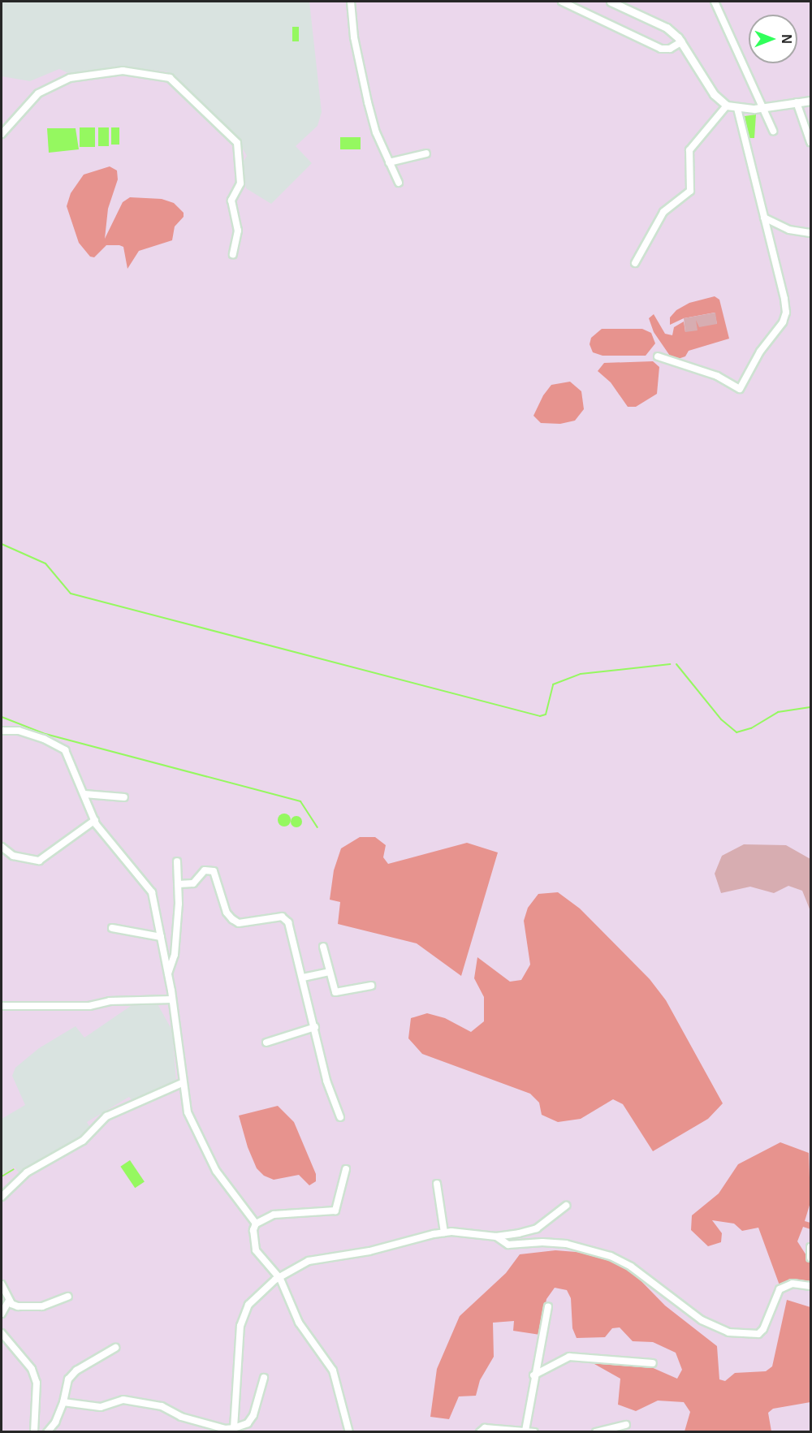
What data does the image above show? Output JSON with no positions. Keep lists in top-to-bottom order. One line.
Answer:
{"north":"right"}
